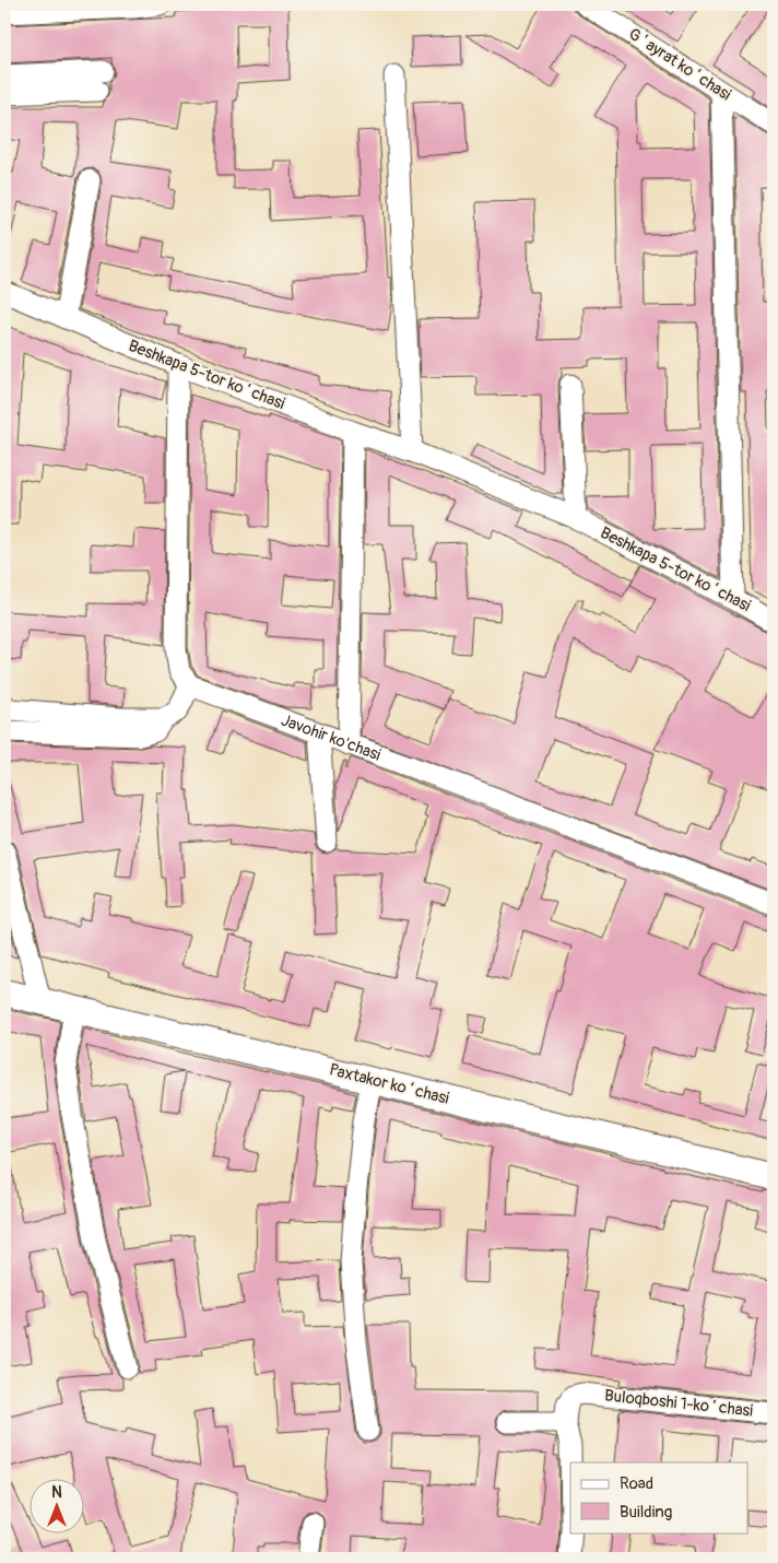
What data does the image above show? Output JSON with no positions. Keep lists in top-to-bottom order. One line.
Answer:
{"streets":{"main road":["Paxtakor koʻchasi"],"street":["Gʻayrat koʻchasi","Beshkapa 5-tor koʻchasi","Javohir ko'chasi","Buloqboshi 1-koʻchasi"]},"legend":["Road","Building"],"north":"top"}
